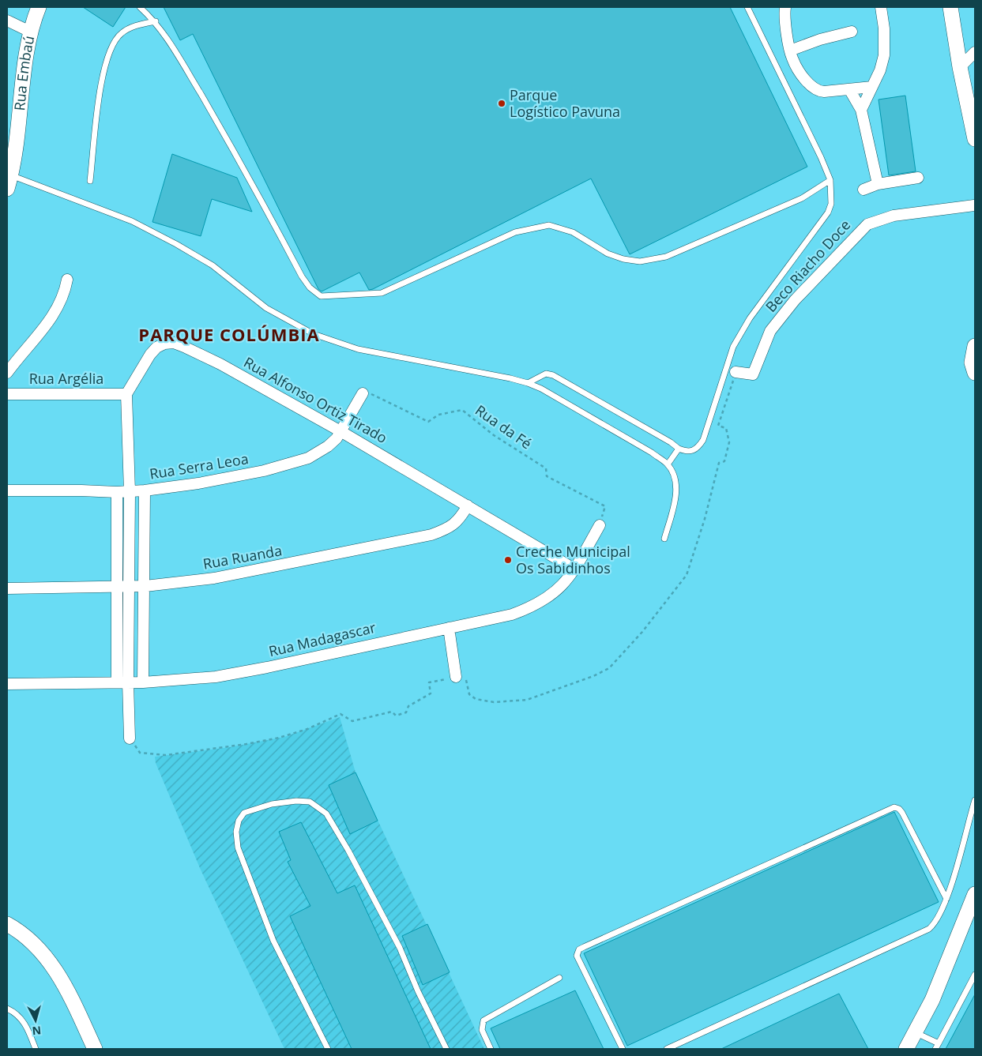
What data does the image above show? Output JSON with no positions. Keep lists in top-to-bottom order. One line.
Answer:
{"streets":{"street":["Rua Embaú","Beco Riacho Doce","Rua Argélia","Rua Alfonso Ortiz Tirado","Rua Serra Leoa","Rua Ruanda","Rua Madagascar"],"path":["Rua da Fé"]},"crossings":[["Rua Argélia","Rua Alfonso Ortiz Tirado"],["Rua Alfonso Ortiz Tirado","Rua Serra Leoa"],["Rua Alfonso Ortiz Tirado","Rua Ruanda"],["Rua Alfonso Ortiz Tirado","Rua Madagascar"],["Rua da Fé","Rua Serra Leoa"],["Rua da Fé","Rua Madagascar"]],"districts":["PARQUE COLÚMBIA"],"places":["Parque Logístico Pavuna","Creche Municipal Os Sabidinhos"],"north":"bottom"}
